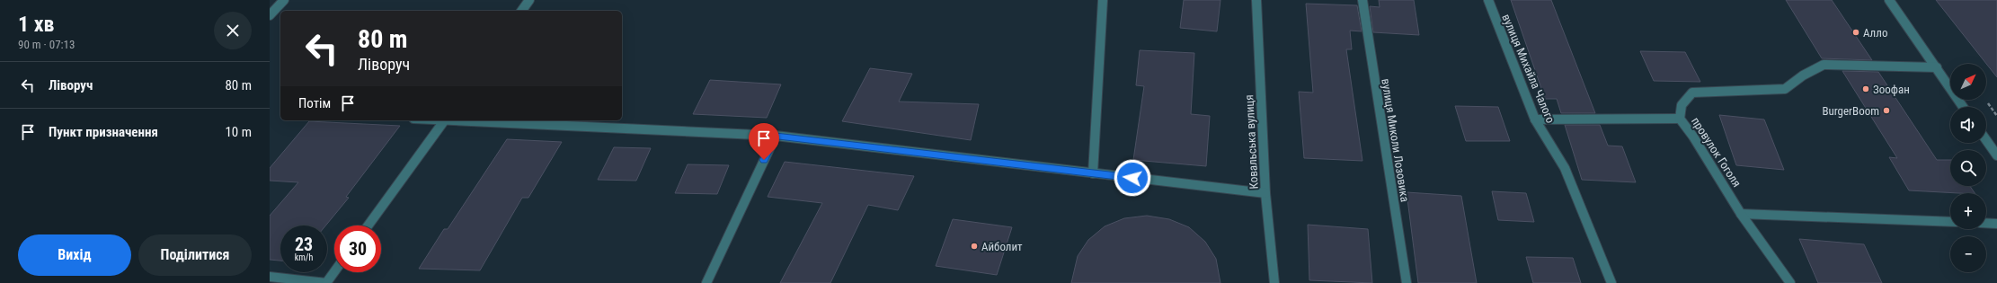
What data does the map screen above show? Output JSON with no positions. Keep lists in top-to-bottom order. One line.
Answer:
{"streets":{"street":["вулиця Михайла Чалого","вулиця Миколи Лозовика","Ковальська вулиця","провулок Гоголя"]},"places":["Алло","Зоофан","BurgerBoom","Айболит"],"north":"top right","page":{"heading":["1 хв","90 m · 07:13"],"turn":["80 m","Ліворуч"],"list":[{"name":"Ліворуч","value":"80 m"},{"name":"Пункт призначення","value":"10 m"}],"map_buttons":["+","−"],"then":"Потім","speed":"23 km/h","limit":"30","buttons":["Вихід","Поділитися"]}}
